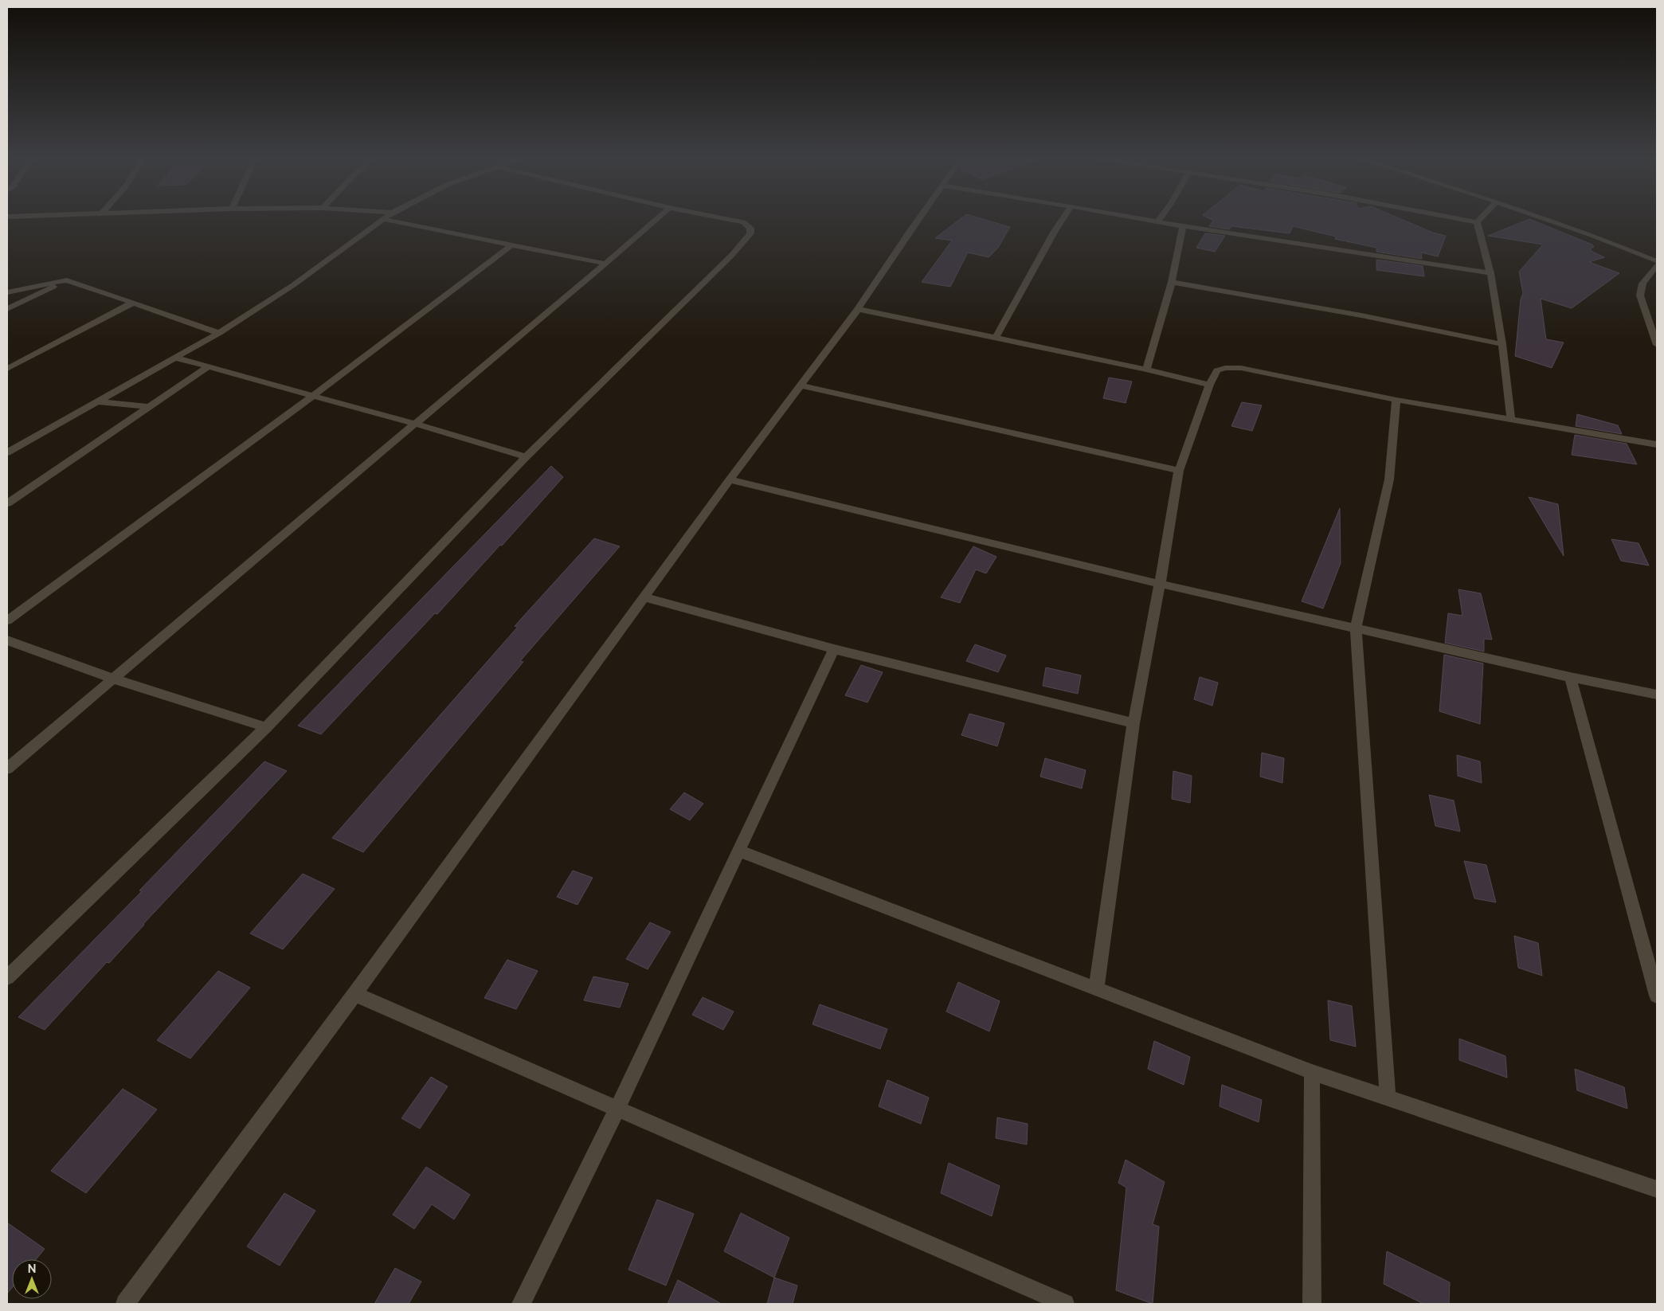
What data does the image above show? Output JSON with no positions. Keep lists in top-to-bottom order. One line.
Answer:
{"north":"top"}
